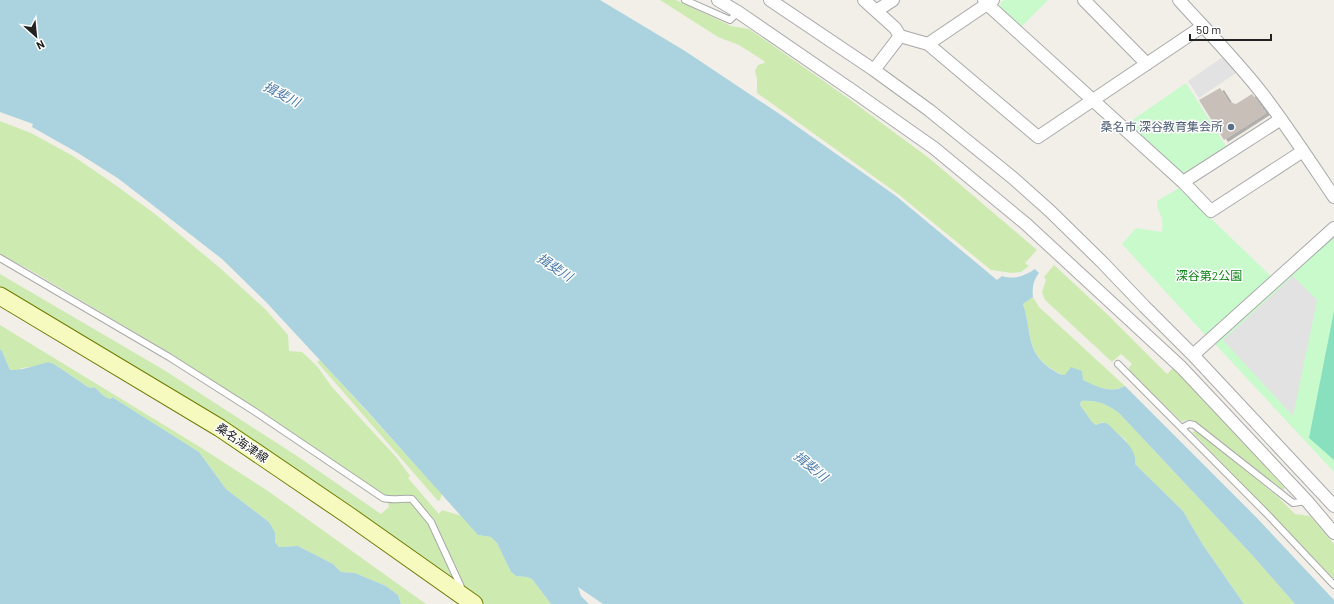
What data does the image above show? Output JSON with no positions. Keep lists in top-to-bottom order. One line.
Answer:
{"streets":{"main road":["桑名海津線"]},"water":["揖斐川"],"parks":["深谷第2公園"],"places":["桑名市 深谷教育集会所"],"scale_bar":"50 m","north":"bottom right"}
